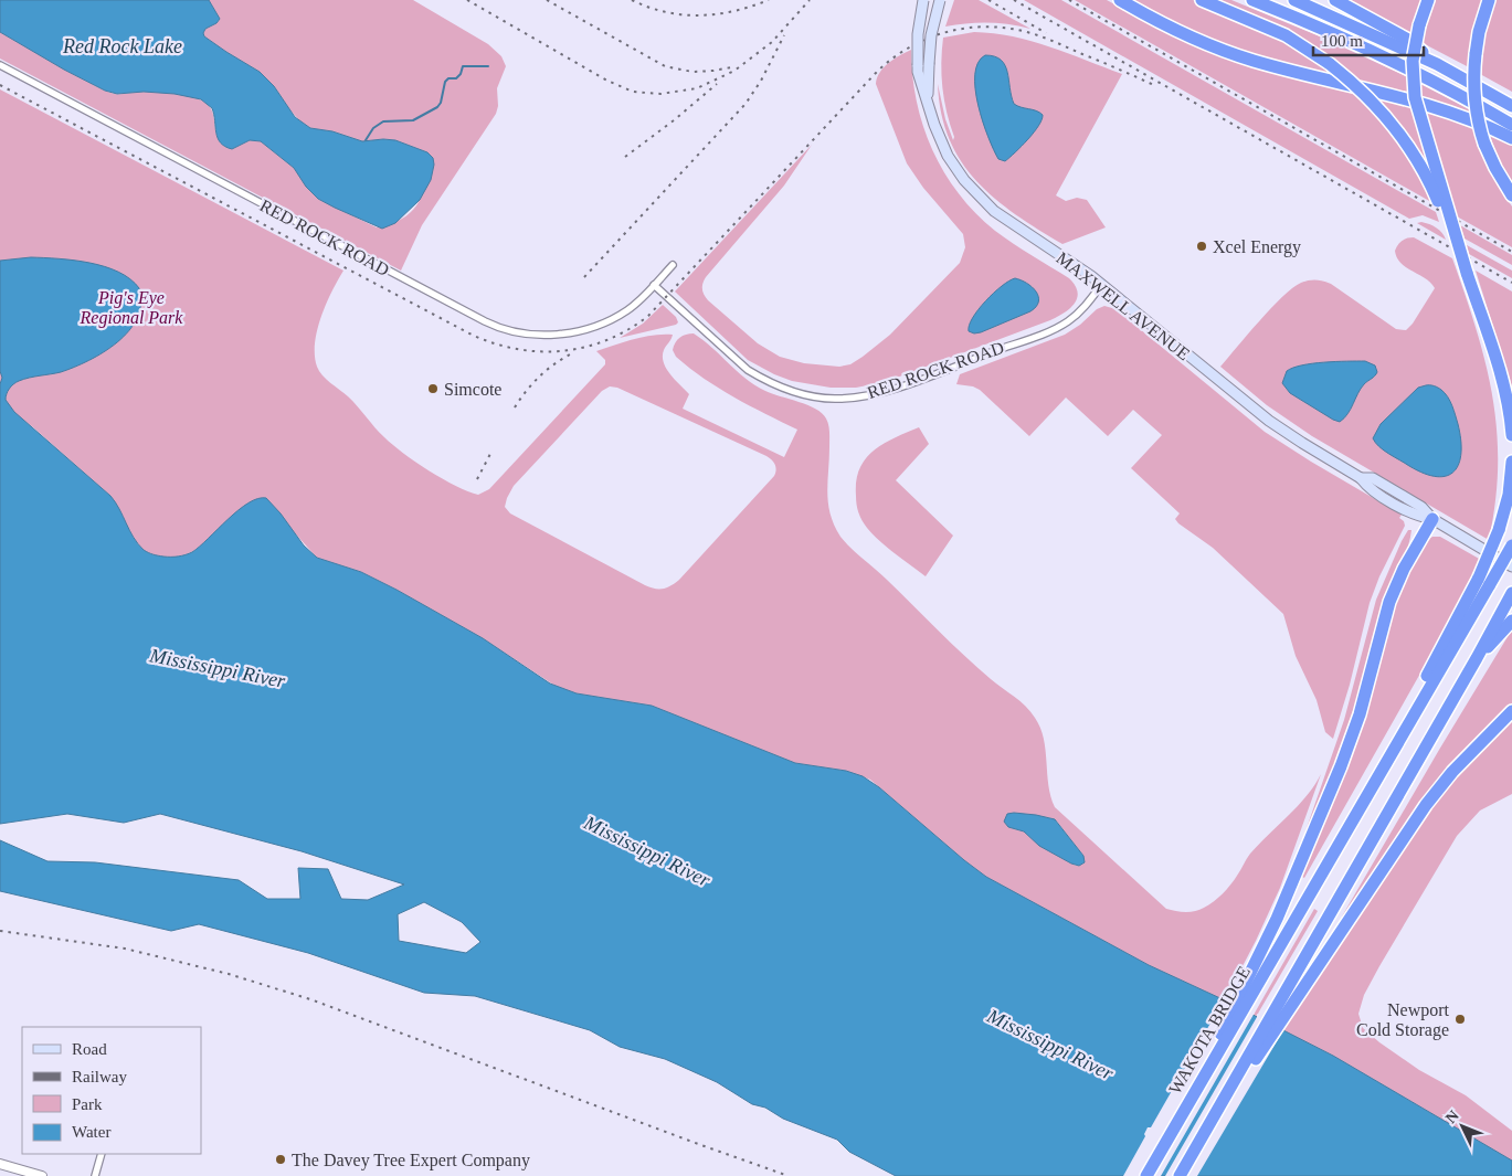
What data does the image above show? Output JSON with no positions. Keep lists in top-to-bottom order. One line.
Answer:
{"streets":{"highway":["WAKOTA BRIDGE"],"main road":["MAXWELL AVENUE"],"street":["RED ROCK ROAD"]},"crossings":[["RED ROCK ROAD","MAXWELL AVENUE"]],"water":["Red Rock Lake","Mississippi River"],"parks":["Pig's Eye Regional Park"],"places":["Xcel Energy","Simcote","Newport Cold Storage","The Davey Tree Expert Company"],"legend":["Road","Railway","Park","Water"],"scale_bar":"100 m","north":"top left"}
